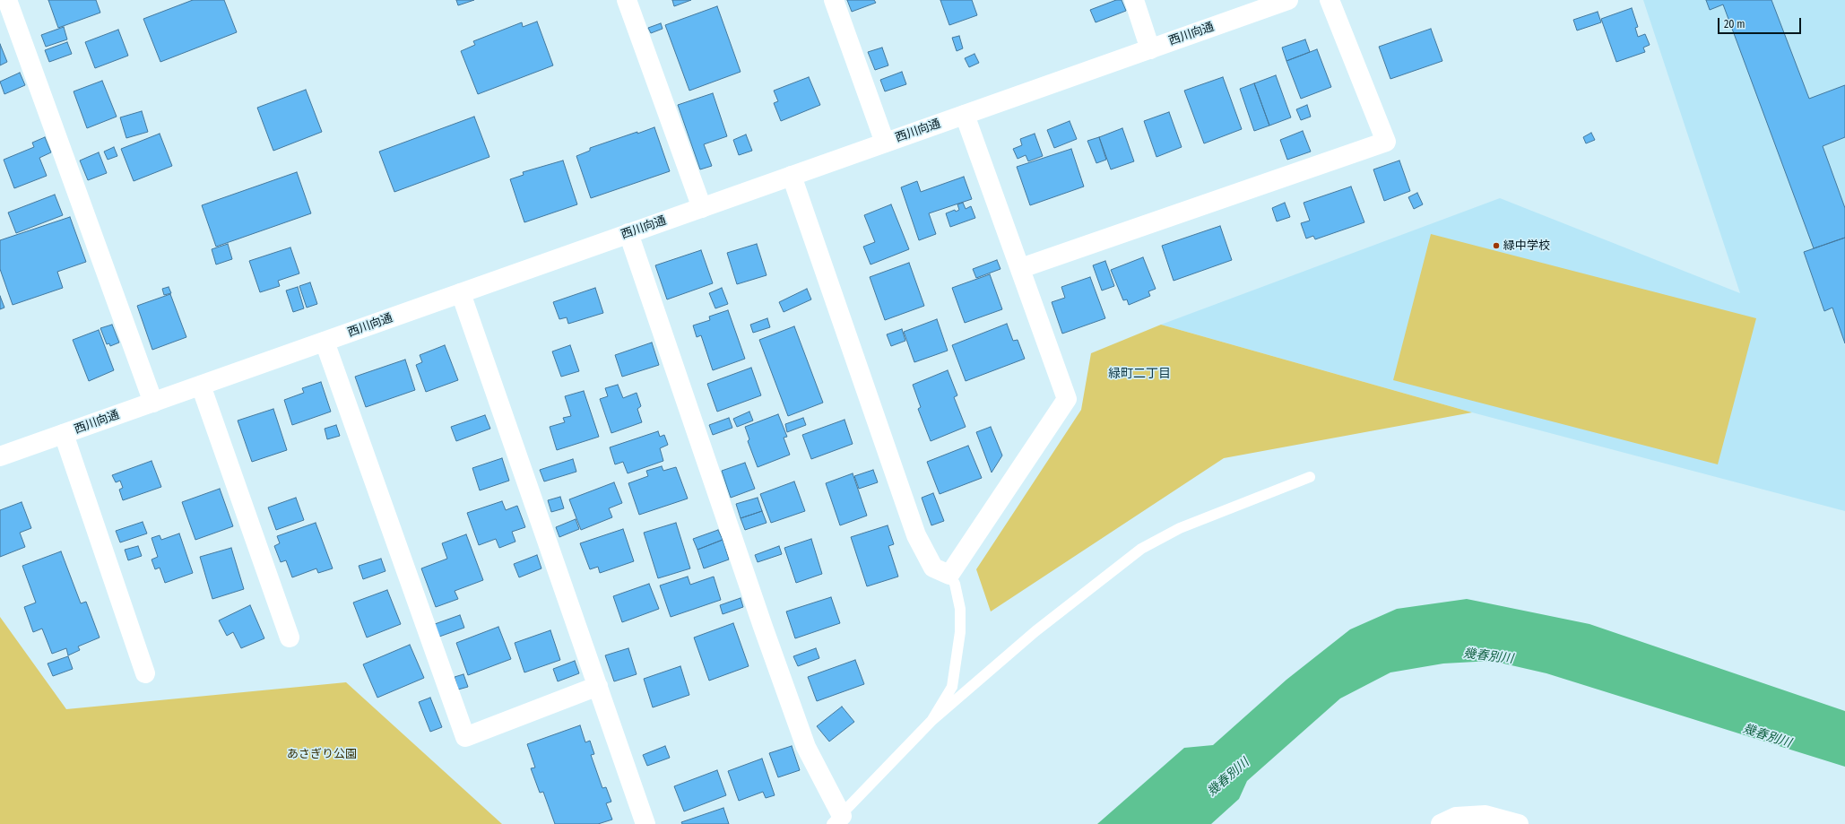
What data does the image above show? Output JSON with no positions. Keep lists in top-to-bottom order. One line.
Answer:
{"streets":{"street":["西川向通"]},"districts":["緑町二丁目"],"water":["幾春別川"],"parks":["あさぎり公園"],"places":["緑中学校"],"scale_bar":"20 m"}
